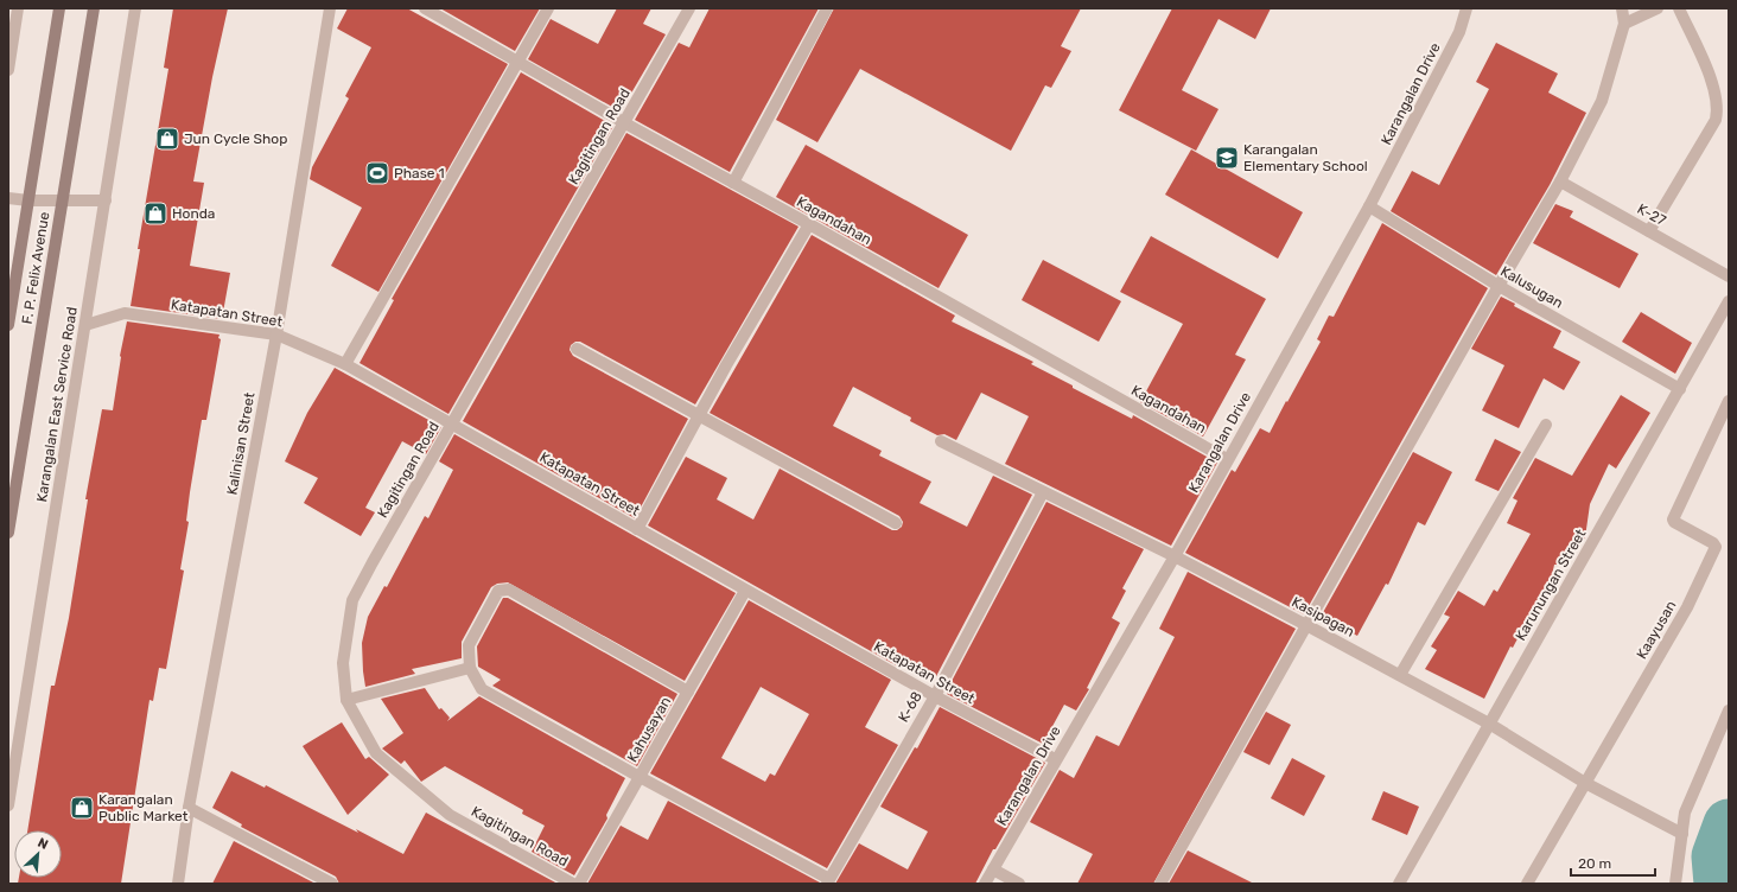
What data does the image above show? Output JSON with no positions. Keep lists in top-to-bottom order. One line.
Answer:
{"streets":{"main road":["F. P. Felix Avenue"],"street":["Karangalan Drive","Kagitingan Road","K-27","Kagandahan","Kalusugan","Katapatan Street","Karangalan East Service Road","Kalinisan Street","Karunungan Street","Kasipagan","Kaayusan","K-68","Kahusayan"]},"crossings":[["Karangalan Drive","Kagandahan"],["Karangalan Drive","Kalusugan"],["Karangalan Drive","Katapatan Street"],["Karangalan Drive","Kasipagan"],["Kagitingan Road","Kagandahan"],["Kagitingan Road","Katapatan Street"],["Kalusugan","Karunungan Street"],["Katapatan Street","Karangalan East Service Road"],["Katapatan Street","Kalinisan Street"],["Katapatan Street","K-68"],["Katapatan Street","Kahusayan"],["Karunungan Street","Kasipagan"],["Kasipagan","Kaayusan"],["Kasipagan","K-68"]],"places":{"shop":["Jun Cycle Shop","Honda","Karangalan Public Market"],"school or university":["Karangalan Elementary School"],"sports":["Phase 1"]},"scale_bar":"20 m","north":"top right"}
